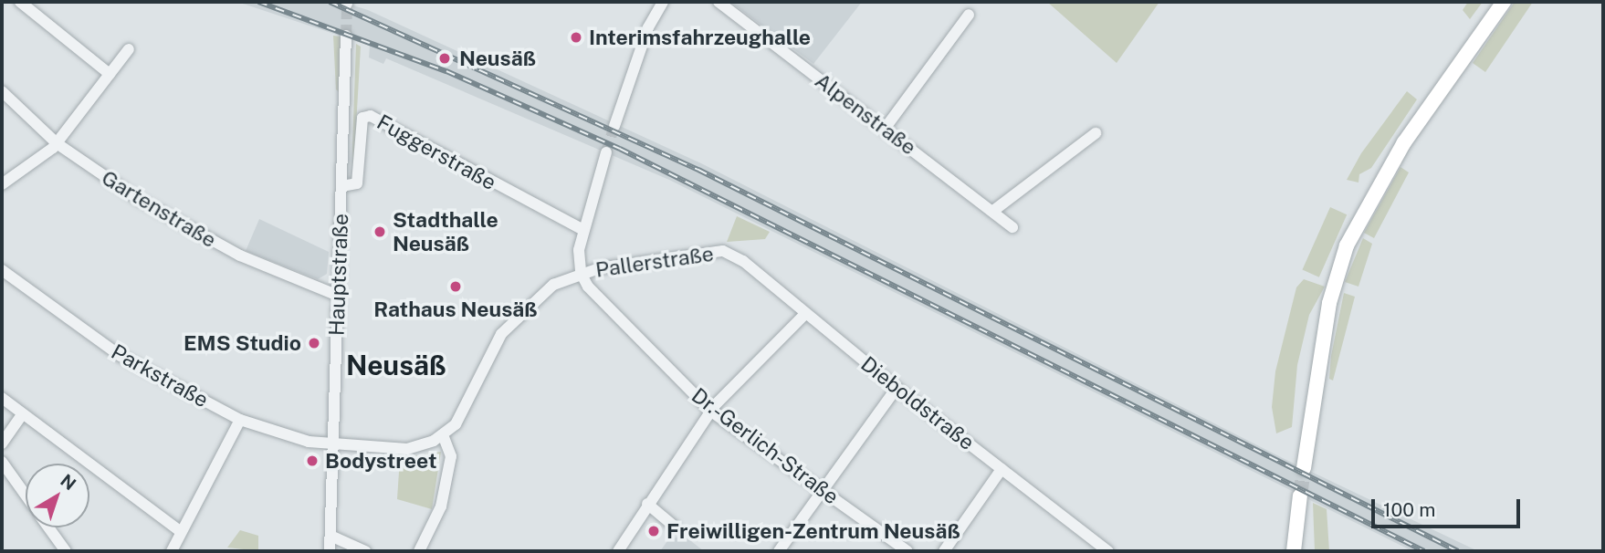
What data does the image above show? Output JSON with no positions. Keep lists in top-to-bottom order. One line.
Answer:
{"streets":{"street":["Alpenstraße","Fuggerstraße","Gartenstraße","Pallerstraße","Hauptstraße","Parkstraße","Dieboldstraße","Dr.-Gerlich-Straße"]},"crossings":[["Fuggerstraße","Hauptstraße"],["Gartenstraße","Hauptstraße"],["Pallerstraße","Parkstraße"],["Pallerstraße","Dieboldstraße"],["Pallerstraße","Dr.-Gerlich-Straße"],["Hauptstraße","Parkstraße"]],"districts":["Neusäß"],"places":["Interimsfahrzeughalle","Neusäß","Stadthalle Neusäß","Rathaus Neusäß","EMS Studio","Bodystreet","Freiwilligen-Zentrum Neusäß"],"scale_bar":"100 m","north":"top right"}
